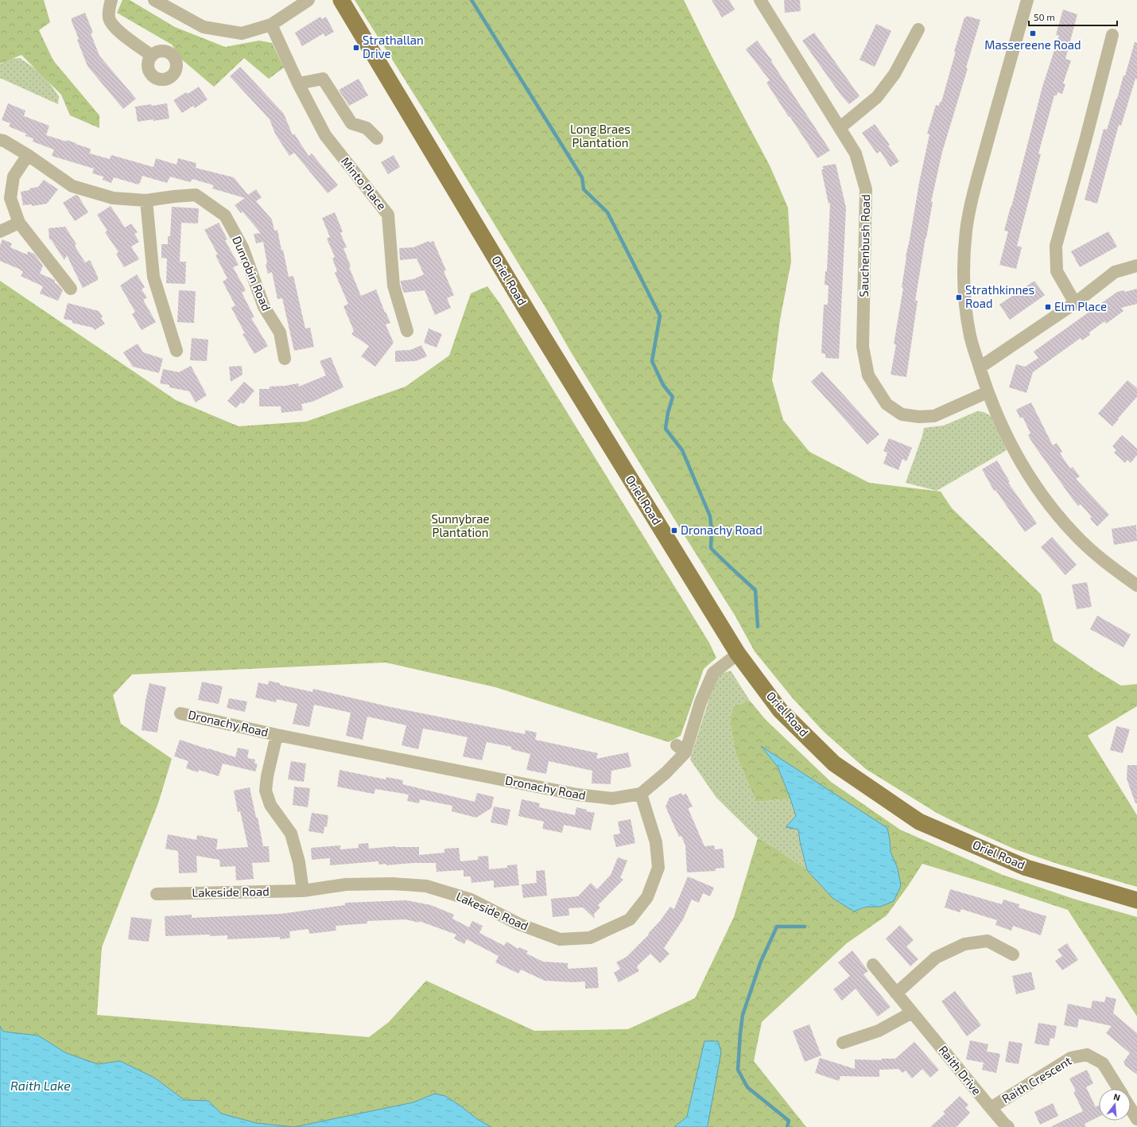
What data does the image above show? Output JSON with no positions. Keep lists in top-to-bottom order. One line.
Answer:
{"streets":{"main road":["Oriel Road"],"street":["Minto Place","Sauchenbush Road","Dunrobin Road","Dronachy Road","Lakeside Road","Raith Drive","Raith Crescent"]},"crossings":[["Dronachy Road","Lakeside Road"],["Raith Drive","Raith Crescent"]],"water":["Raith Lake"],"parks":["Long Braes Plantation","Sunnybrae Plantation"],"places":{"transit":["Massereene Road","Strathallan Drive","Strathkinnes Road","Elm Place","Dronachy Road"]},"scale_bar":"50 m","north":"top"}
